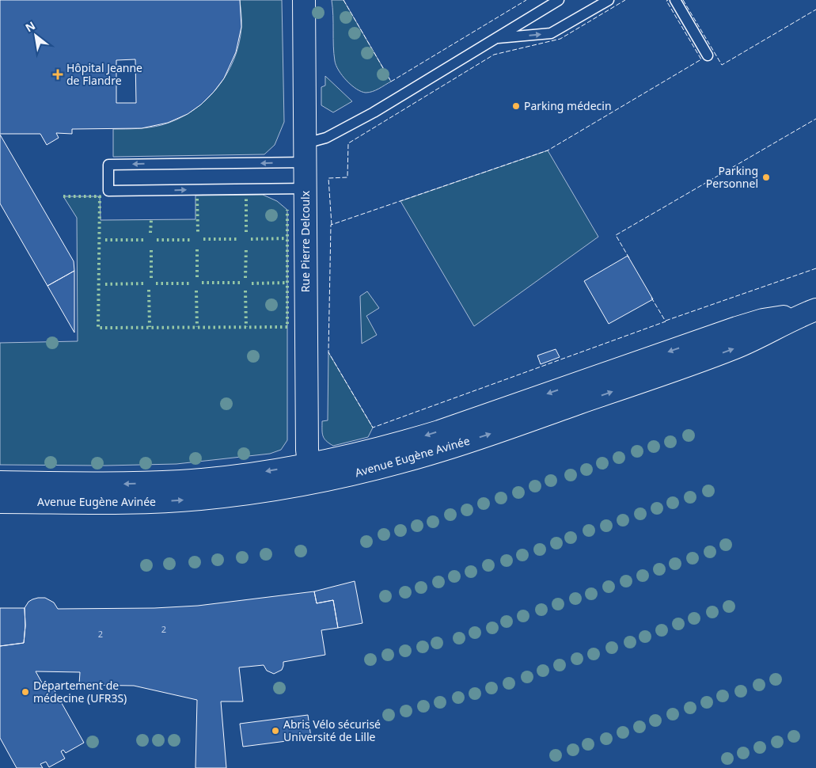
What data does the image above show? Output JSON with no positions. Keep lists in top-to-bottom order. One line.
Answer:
{"streets":{"street":["Rue Pierre Delcoulx","Avenue Eugène Avinée"]},"crossings":[["Rue Pierre Delcoulx","Avenue Eugène Avinée"]],"places":{"health":["Hôpital Jeanne de Flandre"],"other":["Parking médecin","Parking Personnel","Département de médecine (UFR3S)","Abris Vélo sécurisé Université de Lille"]},"house_numbers":["2","2"],"north":"top left"}
